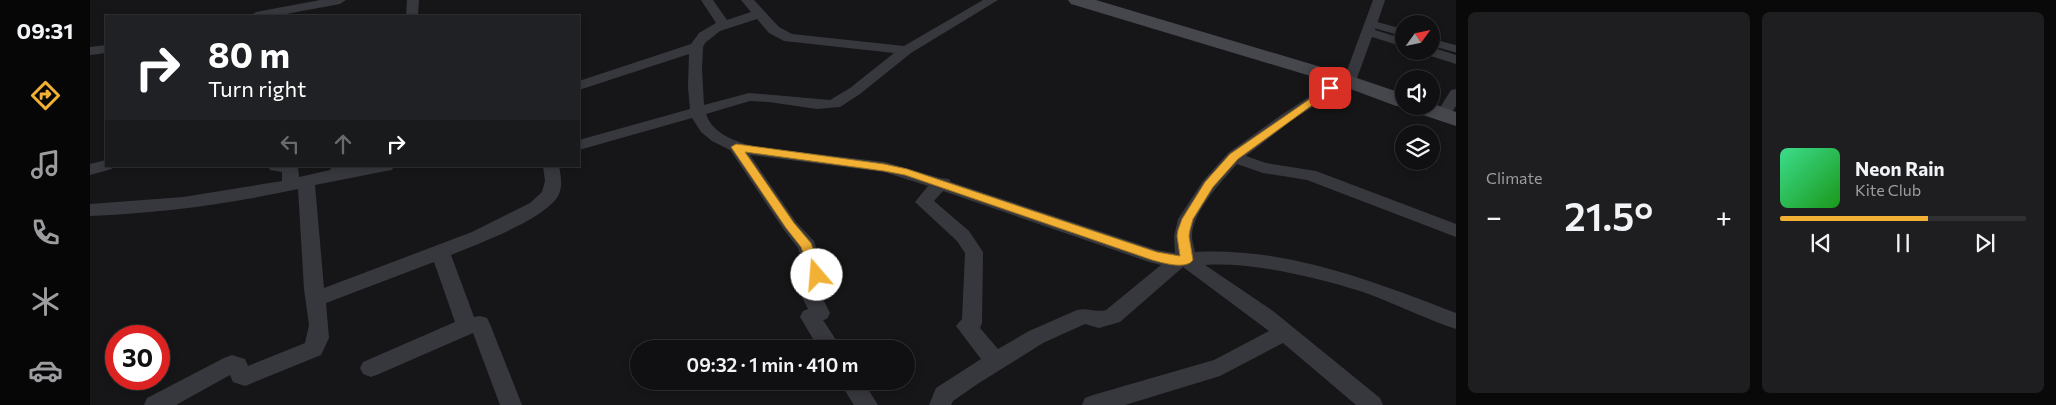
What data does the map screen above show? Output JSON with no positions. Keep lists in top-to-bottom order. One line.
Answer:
{"north":"top right","page":{"tabs":"09:31","tile":"Climate","turn":["80 m","Turn right"],"song":["Neon Rain","Kite Club"],"heat":["−","21.5°","+"],"limit":"30","trip":"09:32 · 1 min · 410 m"}}
